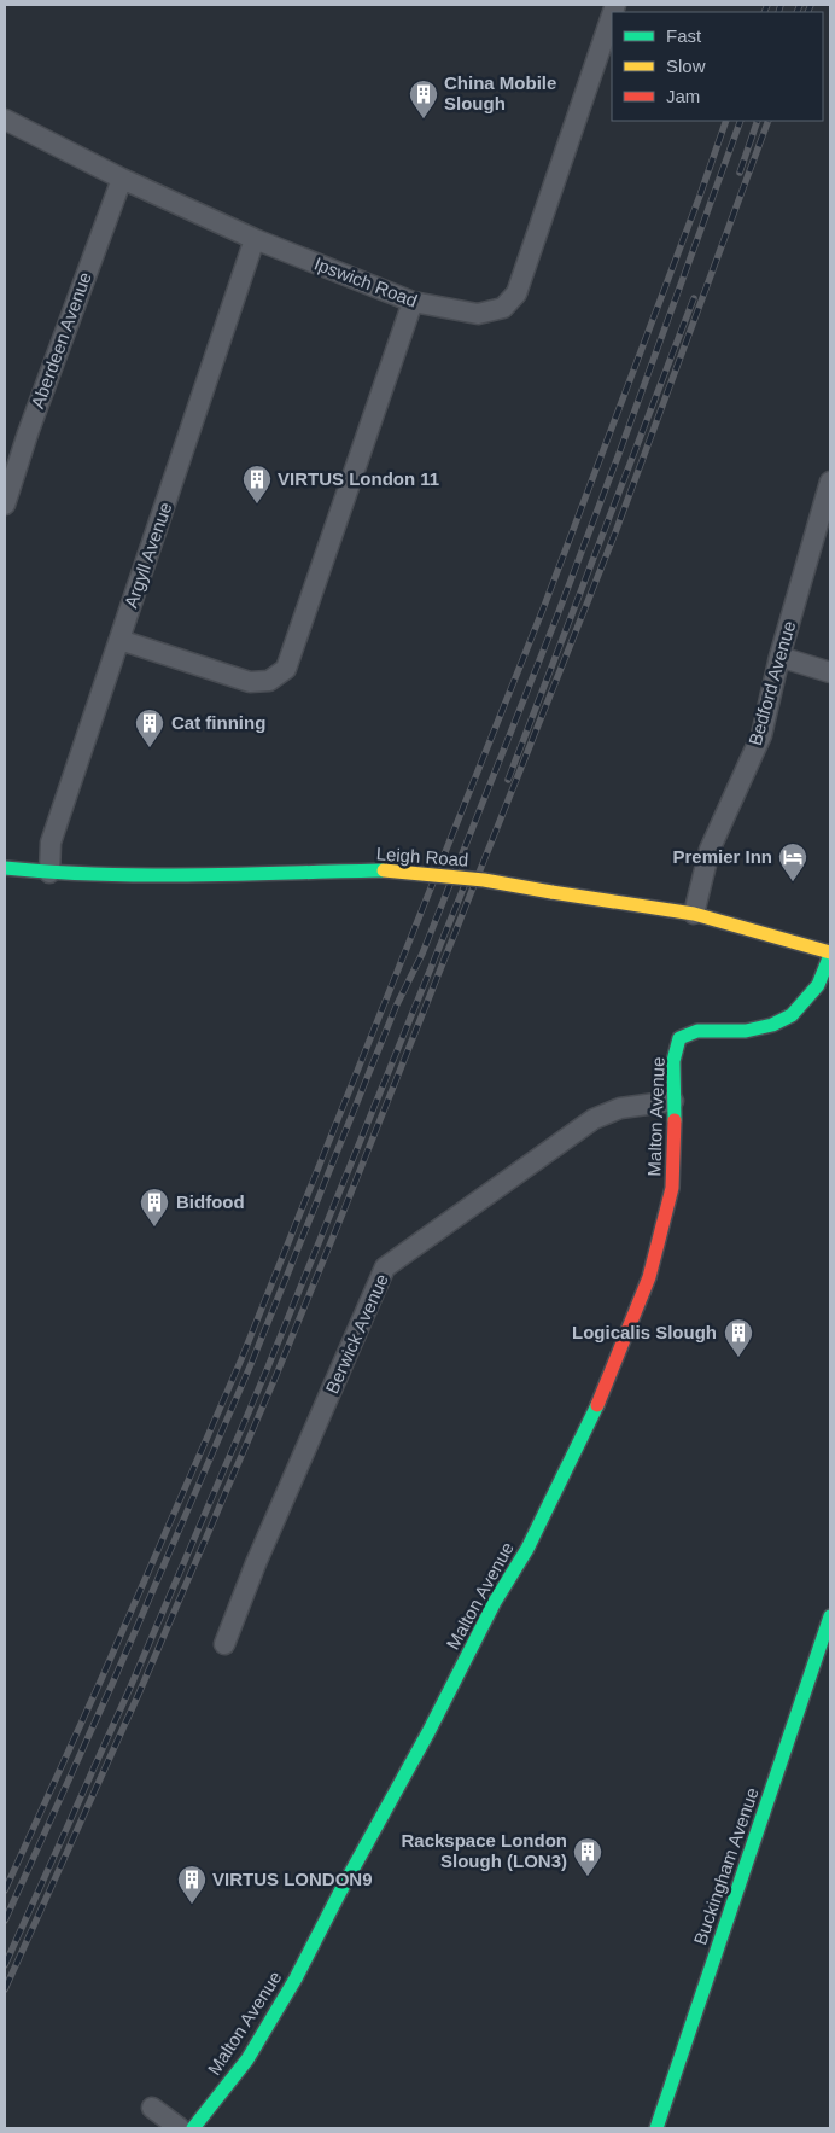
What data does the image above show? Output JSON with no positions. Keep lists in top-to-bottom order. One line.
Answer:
{"streets":{"street":["Ipswich Road","Aberdeen Avenue","Argyll Avenue","Bedford Avenue","Leigh Road","Malton Avenue","Berwick Avenue","Buckingham Avenue"]},"crossings":[["Ipswich Road","Aberdeen Avenue"],["Ipswich Road","Argyll Avenue"],["Argyll Avenue","Leigh Road"],["Bedford Avenue","Leigh Road"],["Leigh Road","Malton Avenue"],["Malton Avenue","Berwick Avenue"]],"places":{"building":["China Mobile Slough","VIRTUS London 11","Cat finning","Bidfood","Logicalis Slough","Rackspace London Slough (LON3)","VIRTUS LONDON9"],"hotel":["Premier Inn"]},"legend":["Fast","Slow","Jam"]}
